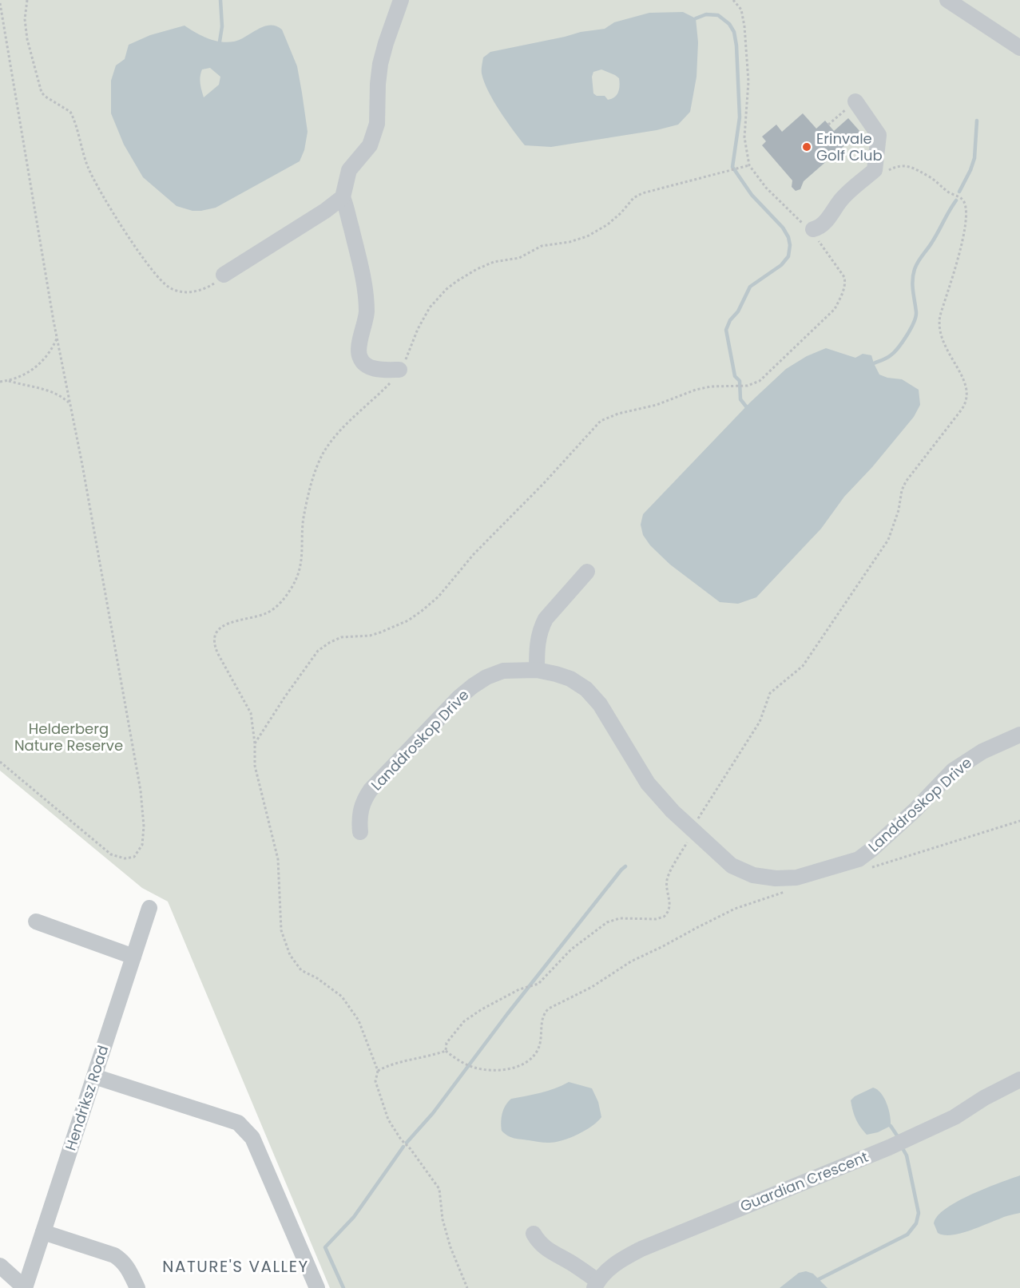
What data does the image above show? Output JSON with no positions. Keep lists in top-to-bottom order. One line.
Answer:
{"streets":{"street":["Landdroskop Drive","Hendriksz Road","Guardian Crescent"]},"districts":["NATURE'S VALLEY"],"parks":["Helderberg Nature Reserve"],"places":["Erinvale Golf Club"]}
